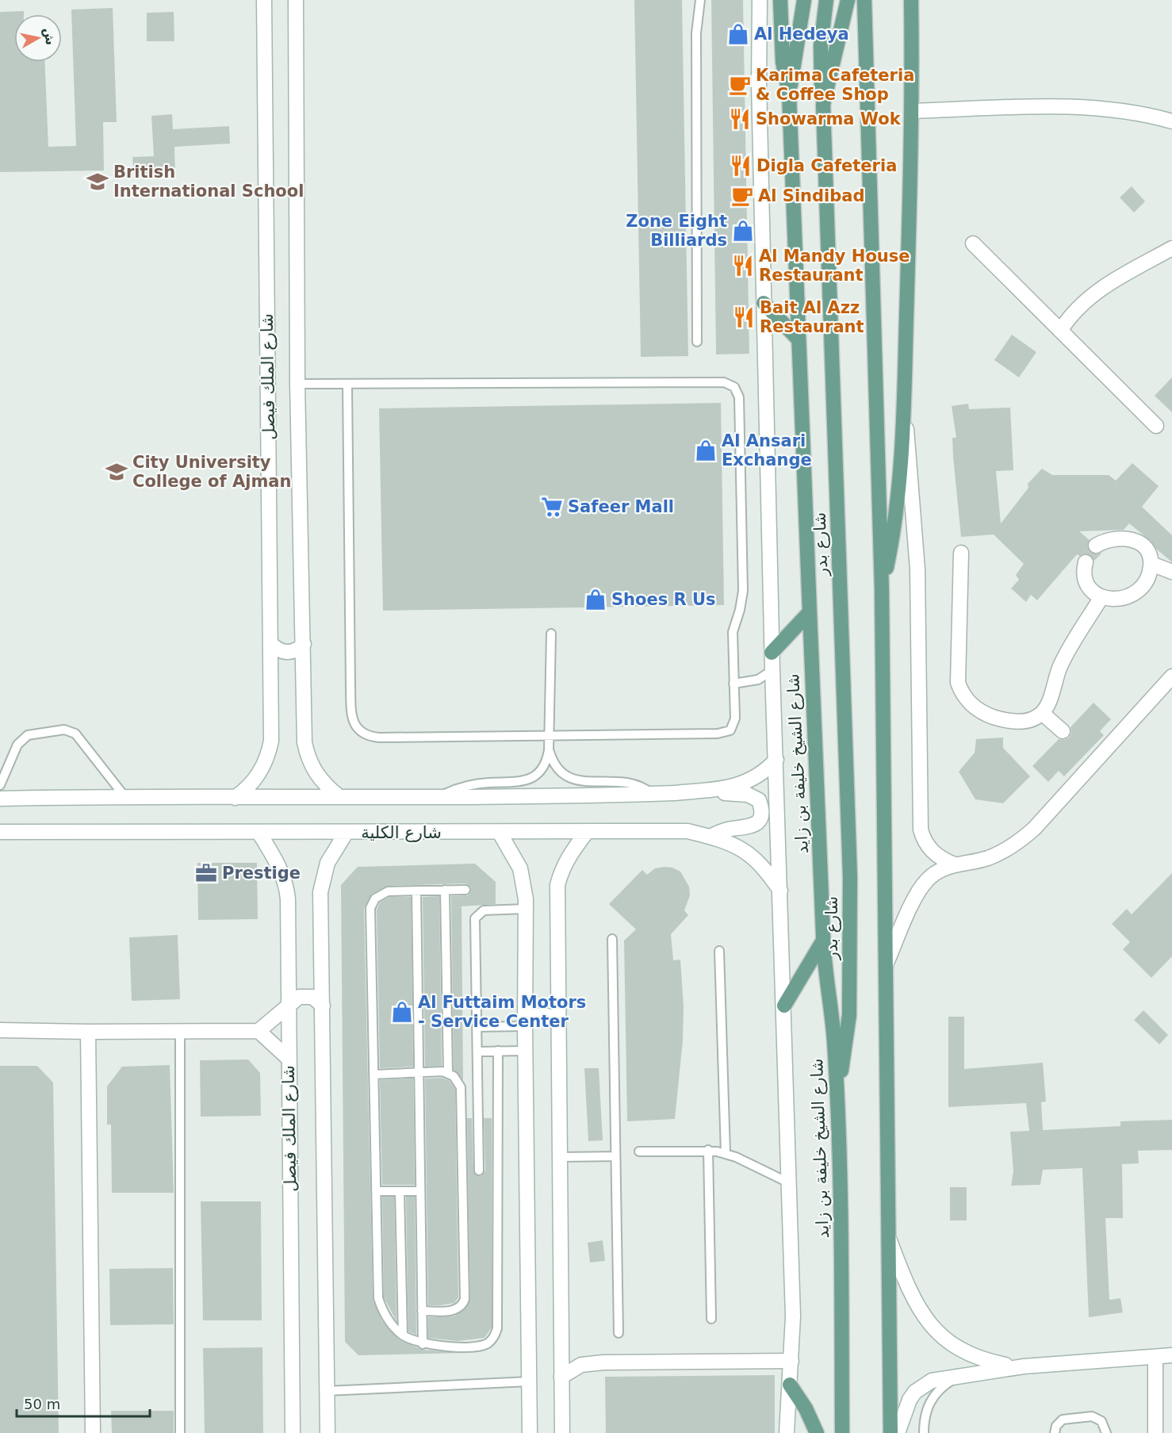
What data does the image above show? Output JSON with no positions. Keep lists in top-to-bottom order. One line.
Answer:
{"streets":{"main road":["شارع بدر","شارع الشيخ خليفة بن زايد"],"street":["شارع الملك فيصل","شارع الكلية"]},"crossings":[["شارع الملك فيصل","شارع الكلية"],["شارع بدر","شارع الشيخ خليفة بن زايد"]],"places":{"shop":["Al Hedeya","Zone Eight Billiards","Al Ansari Exchange","Shoes R Us","Al Futtaim Motors - Service Center"],"cafe":["Karima Cafeteria & Coffee Shop","Al Sindibad"],"restaurant":["Showarma Wok","Digla Cafeteria","Al Mandy House Restaurant","Bait Al Azz Restaurant"],"school or university":["British International School","City University College of Ajman"],"supermarket":["Safeer Mall"],"office":["Prestige"]},"scale_bar":"50 m","north":"right"}
